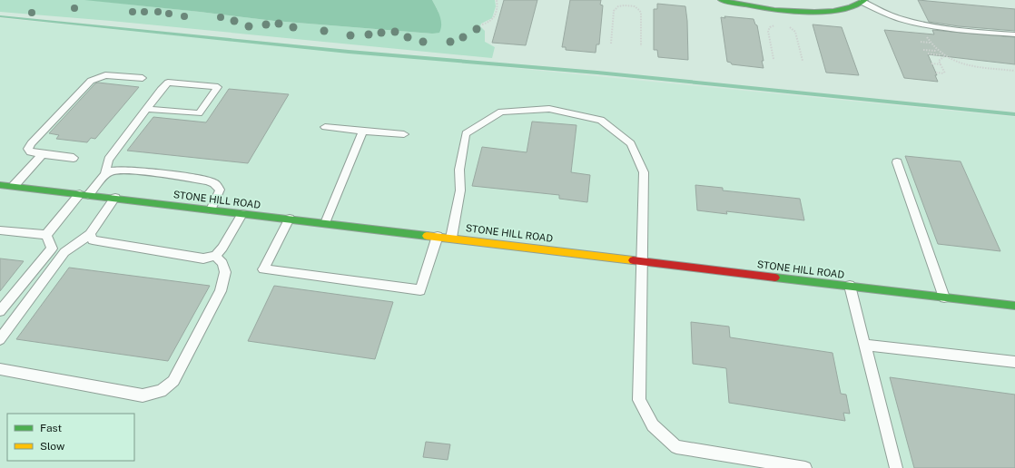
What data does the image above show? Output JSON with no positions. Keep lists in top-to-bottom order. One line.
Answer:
{"streets":{"street":["STONE HILL ROAD"]},"legend":["Fast","Slow"]}
